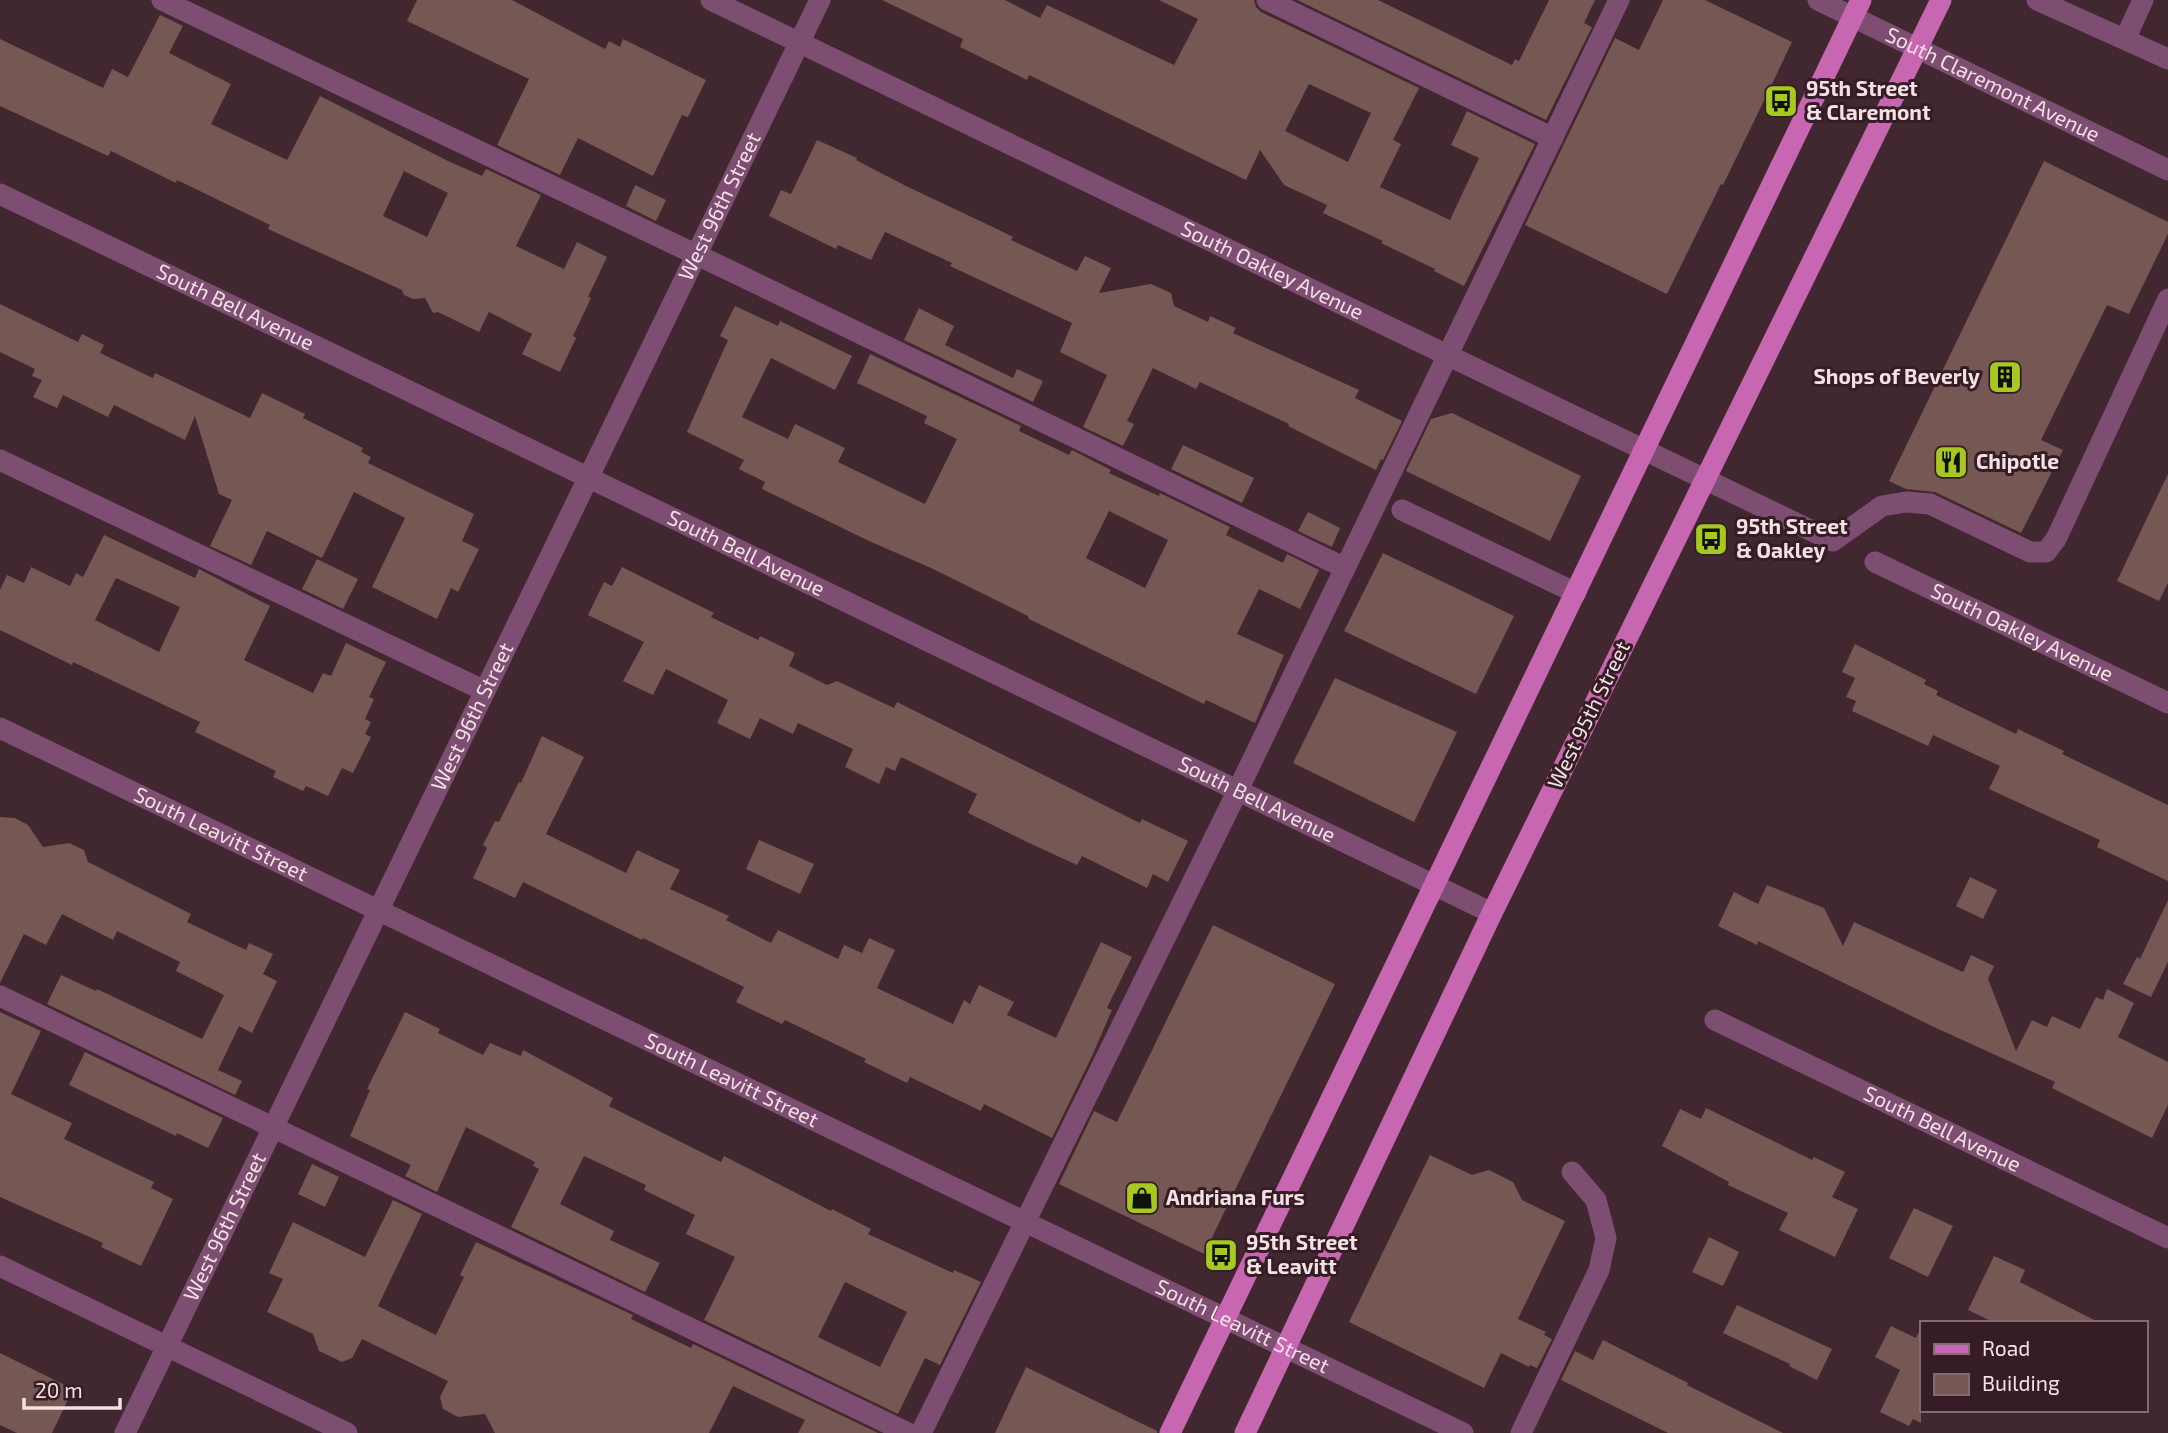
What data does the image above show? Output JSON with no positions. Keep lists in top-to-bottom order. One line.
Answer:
{"streets":{"main road":["West 95th Street"],"street":["South Claremont Avenue","West 96th Street","South Oakley Avenue","South Bell Avenue","South Leavitt Street"]},"crossings":[["South Claremont Avenue","West 95th Street"],["West 96th Street","South Oakley Avenue"],["West 96th Street","South Bell Avenue"],["West 96th Street","South Leavitt Street"],["South Oakley Avenue","West 95th Street"],["South Bell Avenue","West 95th Street"],["West 95th Street","South Leavitt Street"]],"places":{"bus stop":["95th Street & Claremont","95th Street & Oakley","95th Street & Leavitt"],"building":["Shops of Beverly"],"restaurant":["Chipotle"],"shop":["Andriana Furs"]},"legend":["Road","Building"],"scale_bar":"20 m"}
